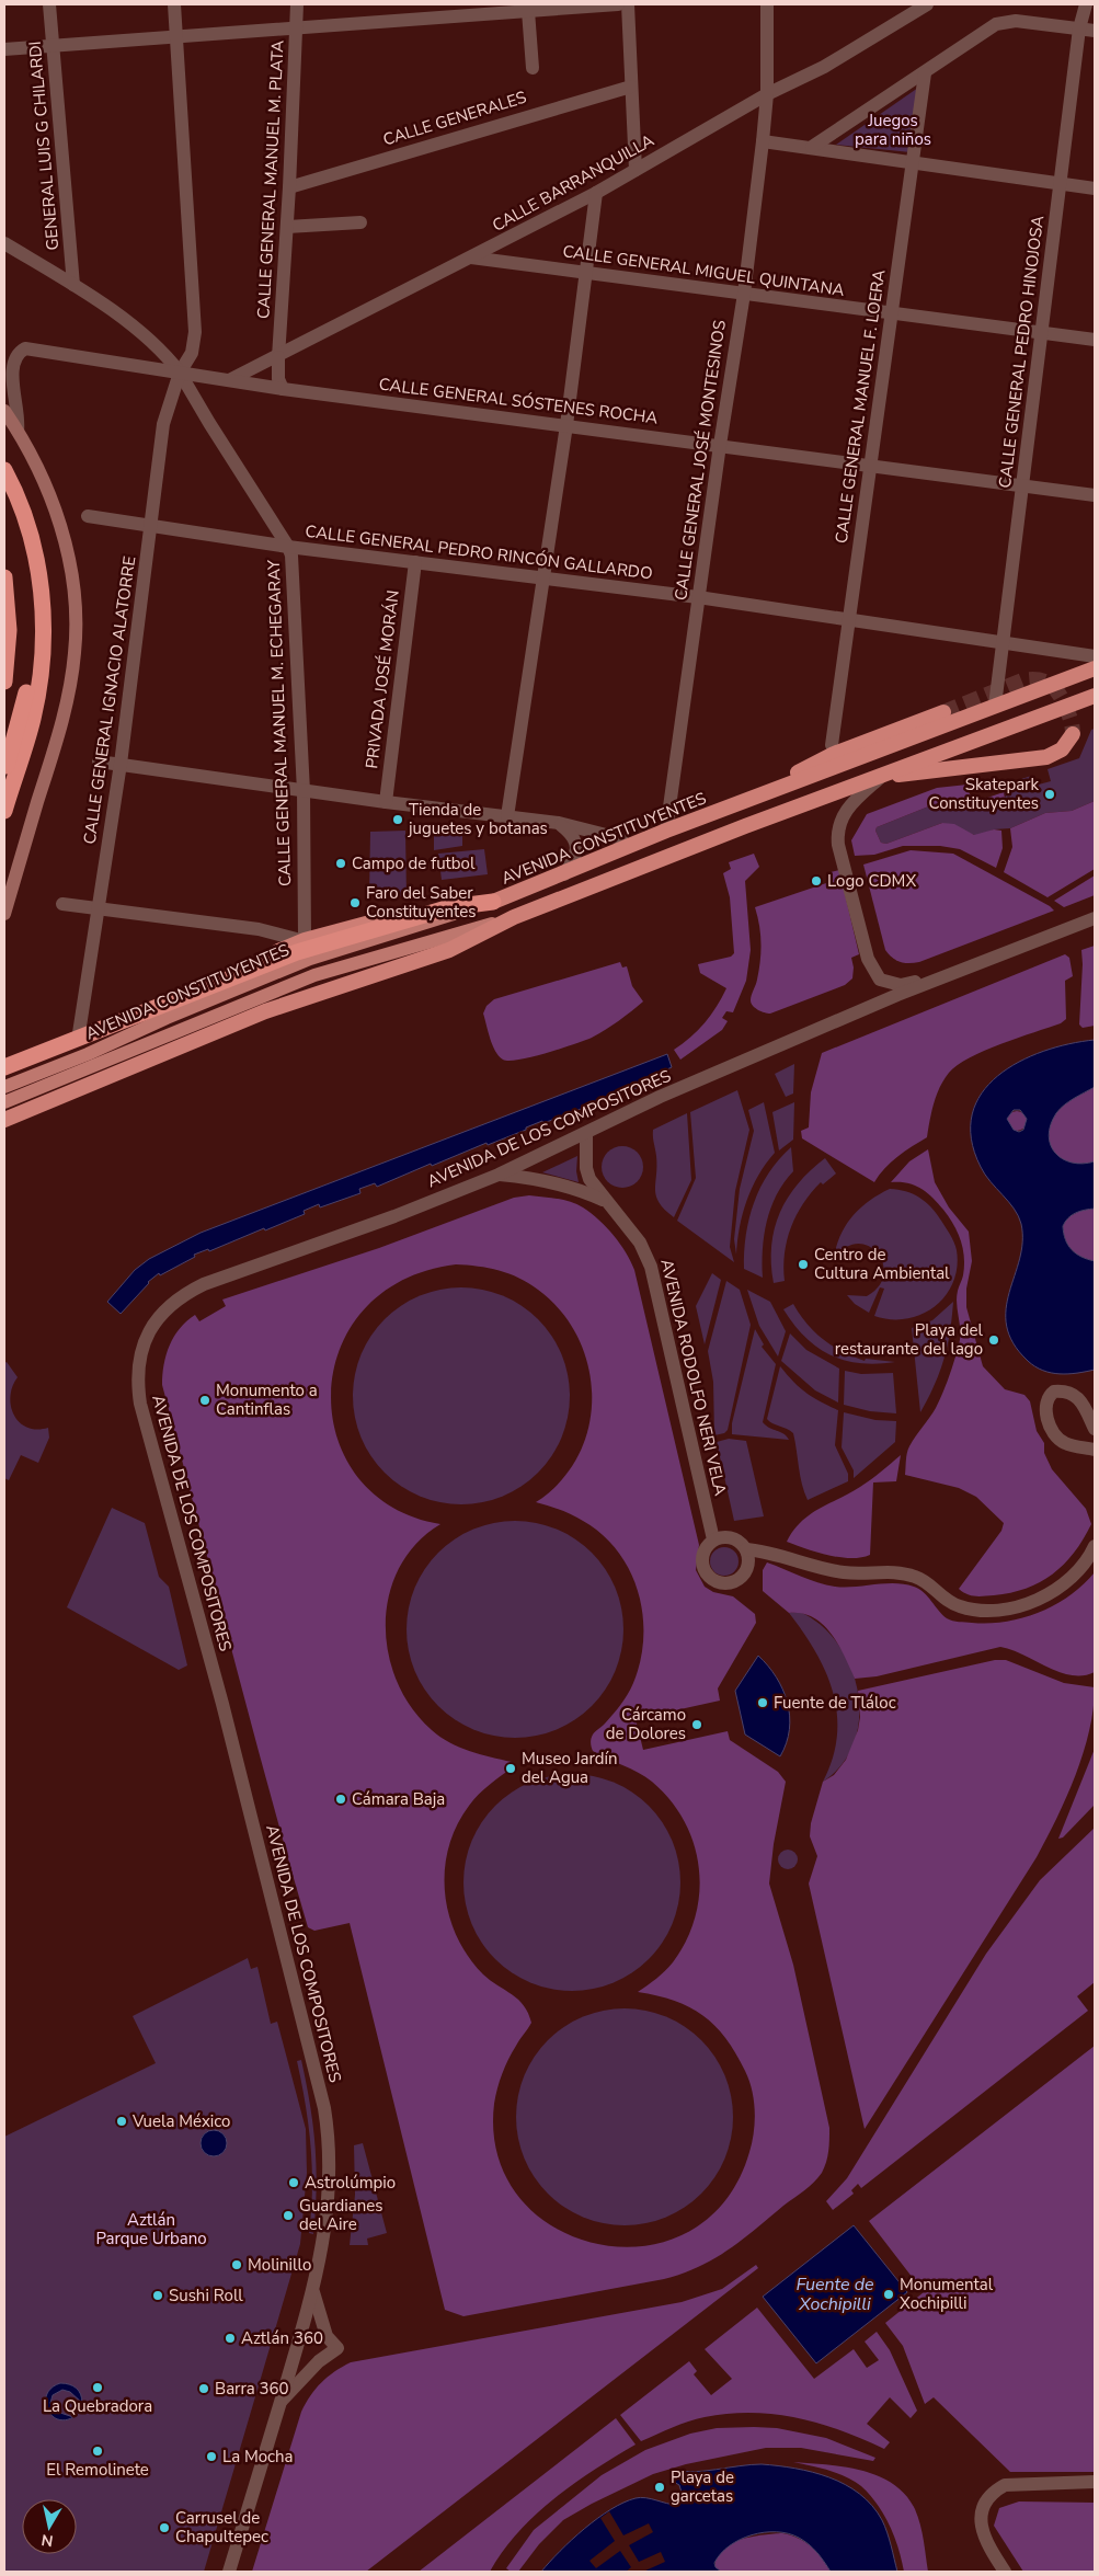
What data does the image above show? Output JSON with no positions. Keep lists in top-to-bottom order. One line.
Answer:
{"streets":{"highway":["AVENIDA CONSTITUYENTES"],"street":["CALLE GENERALES","GENERAL LUIS G CHILARDI","CALLE GENERAL MANUEL M. PLATA","CALLE BARRANQUILLA","CALLE GENERAL MIGUEL QUINTANA","CALLE GENERAL PEDRO HINOJOSA","CALLE GENERAL SÓSTENES ROCHA","CALLE GENERAL MANUEL F. LOERA","CALLE GENERAL JOSÉ MONTESINOS","CALLE GENERAL PEDRO RINCÓN GALLARDO","PRIVADA JOSÉ MORÁN","CALLE GENERAL IGNACIO ALATORRE","CALLE GENERAL MANUEL M. ECHEGARAY","AVENIDA DE LOS COMPOSITORES","AVENIDA RODOLFO NERI VELA"]},"crossings":[["CALLE GENERALES","CALLE GENERAL MANUEL M. PLATA"],["CALLE GENERAL MANUEL M. PLATA","CALLE BARRANQUILLA"],["CALLE GENERAL MANUEL M. PLATA","CALLE GENERAL SÓSTENES ROCHA"],["CALLE BARRANQUILLA","CALLE GENERAL MIGUEL QUINTANA"],["CALLE BARRANQUILLA","CALLE GENERAL SÓSTENES ROCHA"],["CALLE BARRANQUILLA","CALLE GENERAL JOSÉ MONTESINOS"],["CALLE GENERAL MIGUEL QUINTANA","CALLE GENERAL PEDRO HINOJOSA"],["CALLE GENERAL MIGUEL QUINTANA","CALLE GENERAL MANUEL F. LOERA"],["CALLE GENERAL MIGUEL QUINTANA","CALLE GENERAL JOSÉ MONTESINOS"],["CALLE GENERAL PEDRO HINOJOSA","CALLE GENERAL SÓSTENES ROCHA"],["CALLE GENERAL PEDRO HINOJOSA","CALLE GENERAL PEDRO RINCÓN GALLARDO"],["CALLE GENERAL PEDRO HINOJOSA","AVENIDA CONSTITUYENTES"],["CALLE GENERAL SÓSTENES ROCHA","CALLE GENERAL MANUEL F. LOERA"],["CALLE GENERAL SÓSTENES ROCHA","CALLE GENERAL JOSÉ MONTESINOS"],["CALLE GENERAL SÓSTENES ROCHA","CALLE GENERAL IGNACIO ALATORRE"],["CALLE GENERAL SÓSTENES ROCHA","CALLE GENERAL MANUEL M. ECHEGARAY"],["CALLE GENERAL MANUEL F. LOERA","CALLE GENERAL PEDRO RINCÓN GALLARDO"],["CALLE GENERAL JOSÉ MONTESINOS","CALLE GENERAL PEDRO RINCÓN GALLARDO"],["CALLE GENERAL JOSÉ MONTESINOS","AVENIDA CONSTITUYENTES"],["CALLE GENERAL PEDRO RINCÓN GALLARDO","PRIVADA JOSÉ MORÁN"],["CALLE GENERAL PEDRO RINCÓN GALLARDO","CALLE GENERAL IGNACIO ALATORRE"],["CALLE GENERAL PEDRO RINCÓN GALLARDO","CALLE GENERAL MANUEL M. ECHEGARAY"],["CALLE GENERAL IGNACIO ALATORRE","CALLE GENERAL MANUEL M. ECHEGARAY"],["AVENIDA DE LOS COMPOSITORES","AVENIDA RODOLFO NERI VELA"]],"water":["Fuente de Xochipilli"],"parks":["Juegos para niños","Aztlán Parque Urbano"],"places":["Skatepark Constituyentes","Tienda de juguetes y botanas","Campo de futbol","Logo CDMX","Faro del Saber Constituyentes","Centro de Cultura Ambiental","Playa del restaurante del lago","Monumento a Cantinflas","Fuente de Tláloc","Cárcamo de Dolores","Museo Jardín del Agua","Cámara Baja","Vuela México","Astrolúmpio","Guardianes del Aire","Molinillo","Monumental Xochipilli","Sushi Roll","Aztlán 360","La Quebradora","Barra 360","El Remolinete","La Mocha","Playa de garcetas","Carrusel de Chapultepec"],"north":"bottom"}
